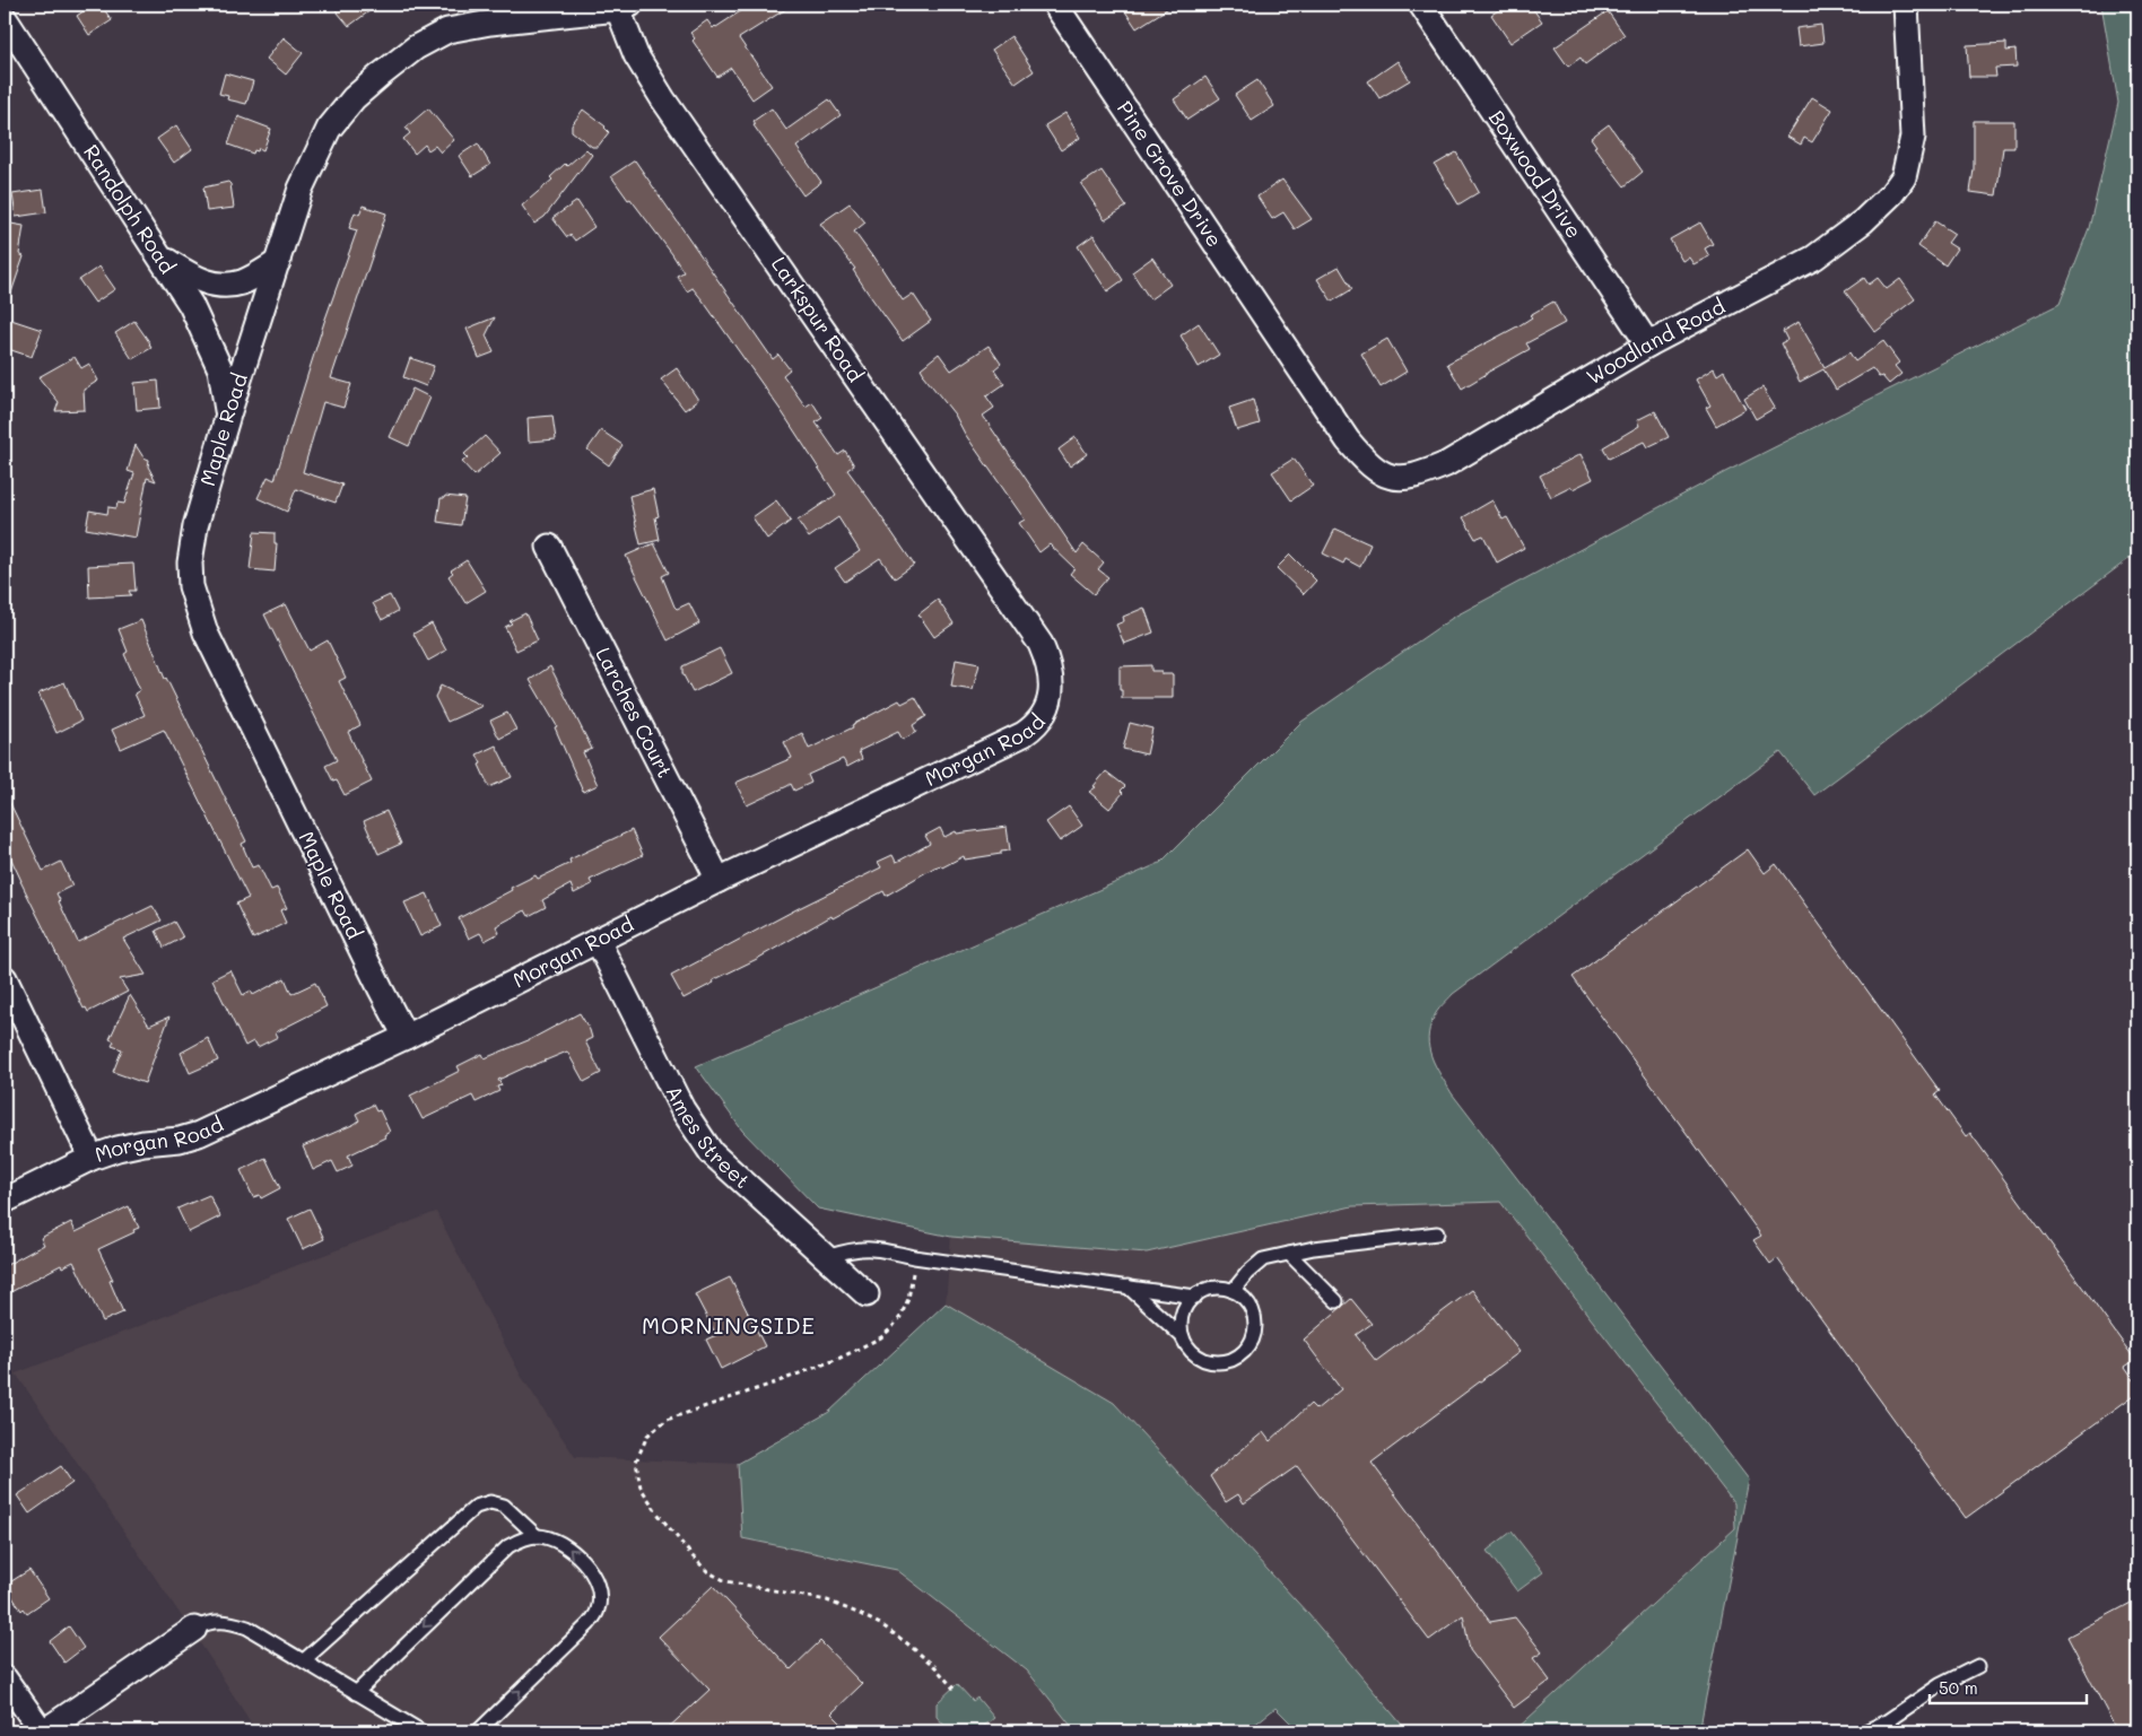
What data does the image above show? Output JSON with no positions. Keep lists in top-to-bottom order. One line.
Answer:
{"streets":{"street":["Pine Grove Drive","Boxwood Drive","Randolph Road","Larkspur Road","Woodland Road","Maple Road","Larches Court","Morgan Road","Ames Street"]},"crossings":[["Pine Grove Drive","Woodland Road"],["Boxwood Drive","Woodland Road"],["Randolph Road","Maple Road"],["Larkspur Road","Maple Road"],["Larkspur Road","Morgan Road"],["Maple Road","Morgan Road"],["Larches Court","Morgan Road"],["Morgan Road","Ames Street"]],"districts":["MORNINGSIDE"],"scale_bar":"50 m"}
